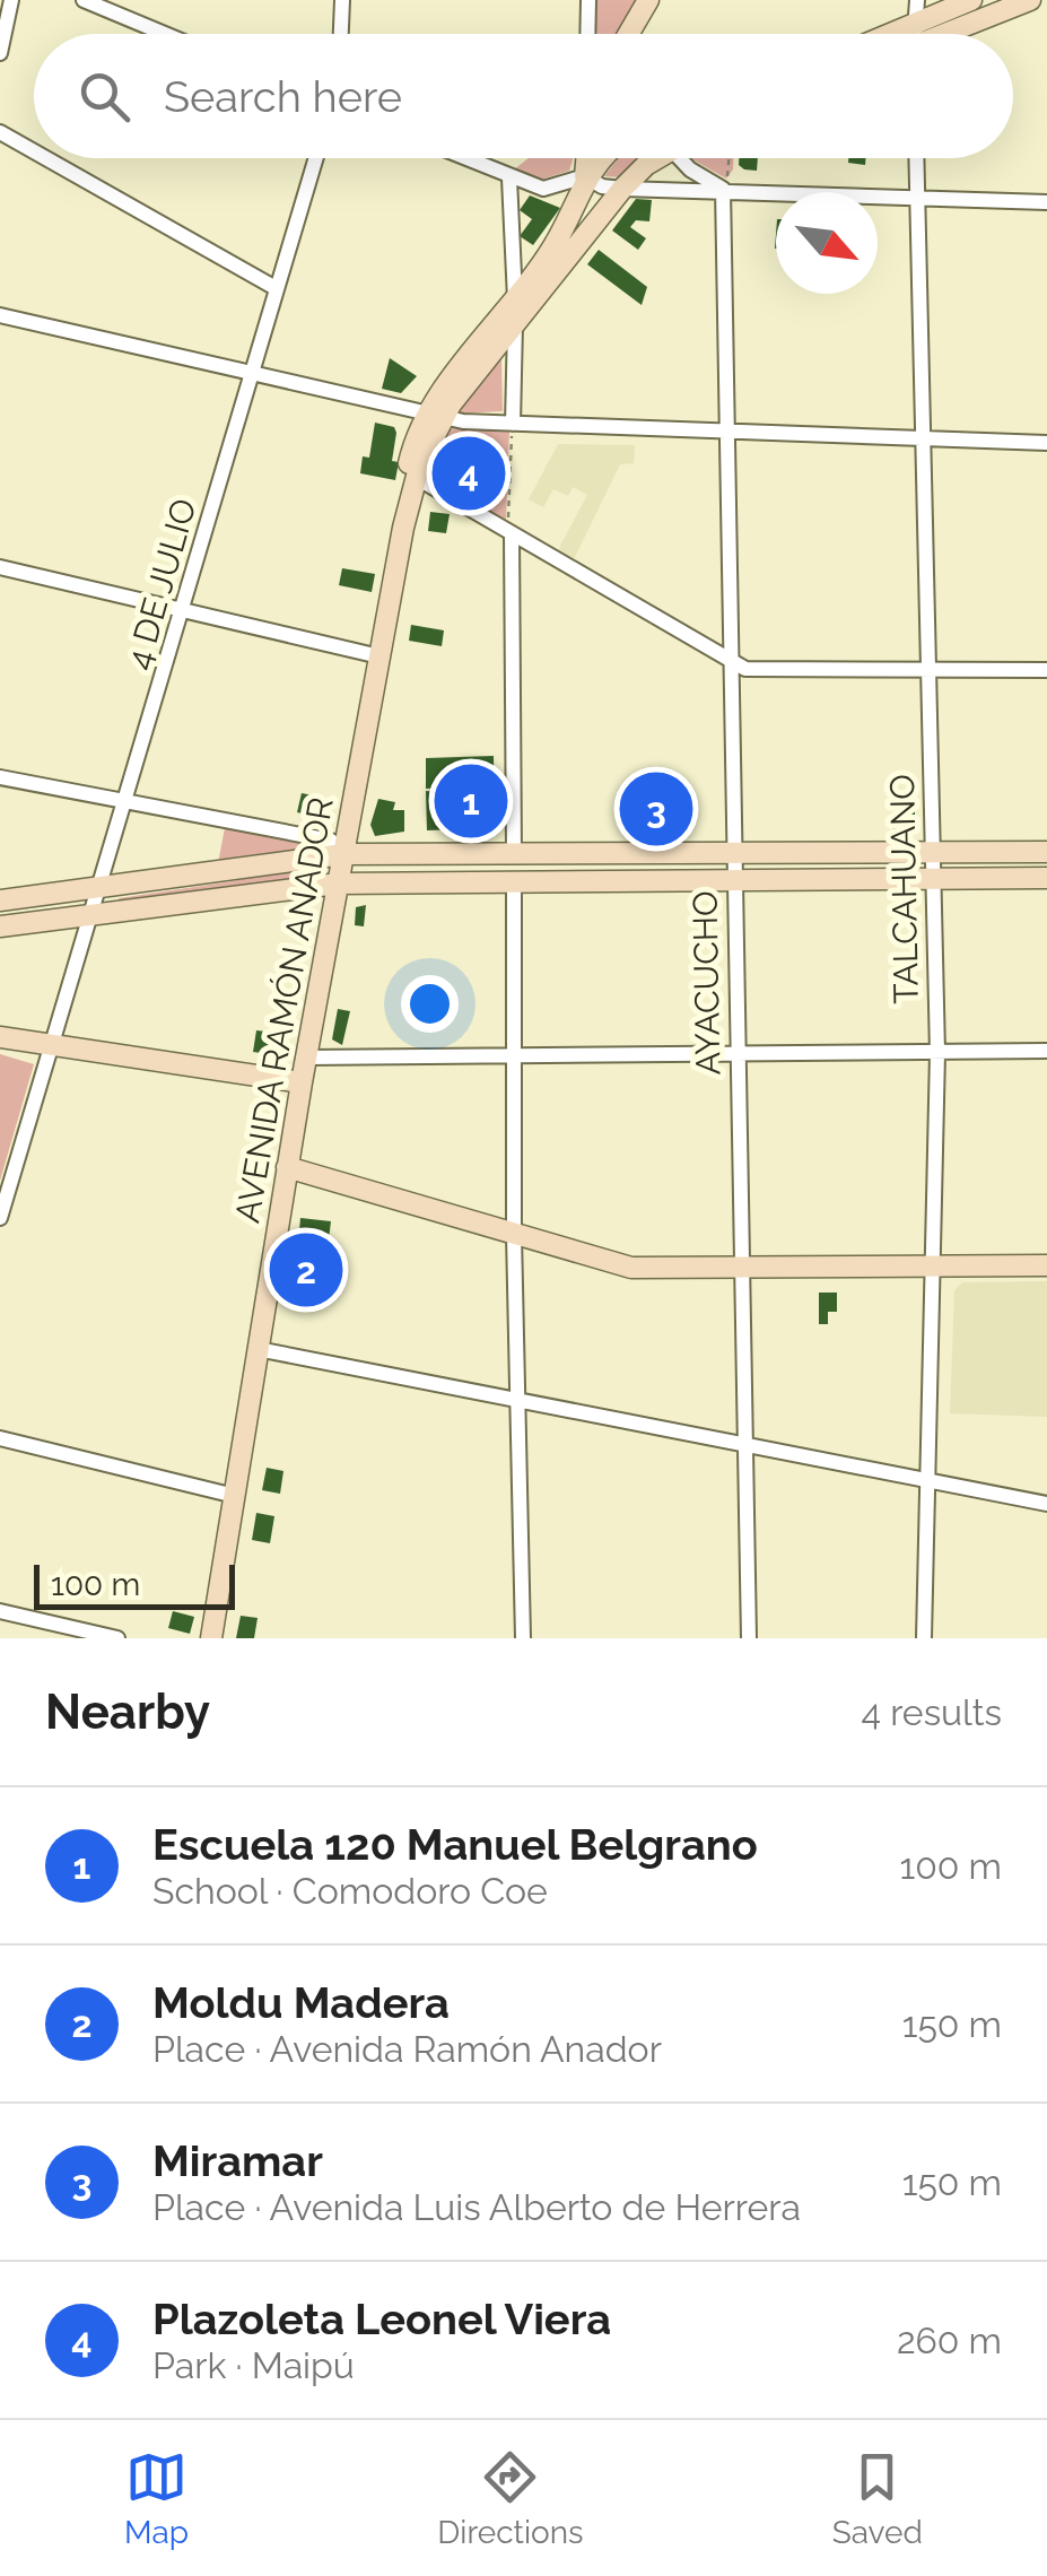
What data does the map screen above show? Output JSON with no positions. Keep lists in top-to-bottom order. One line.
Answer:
{"streets":{"street":["4 DE JULIO","TALCAHUANO","AYACUCHO","AVENIDA RAMÓN ANADOR"]},"scale_bar":"100 m","north":"bottom right","page":{"search":"Search here","pins":["4","1","3","2"],"scale":"100 m","heading":["Nearby","4 results"],"list":[{"mark":"1","name":"Escuela 120 Manuel Belgrano","note":"School · Comodoro Coe","value":"100 m"},{"mark":"2","name":"Moldu Madera","note":"Place · Avenida Ramón Anador","value":"150 m"},{"mark":"3","name":"Miramar","note":"Place · Avenida Luis Alberto de Herrera","value":"150 m"},{"mark":"4","name":"Plazoleta Leonel Viera","note":"Park · Maipú","value":"260 m"}],"nav":["Map","Directions","Saved"]}}
